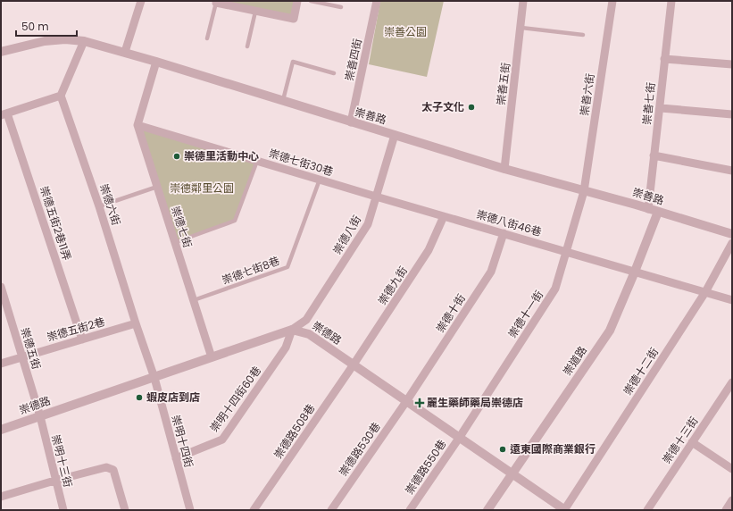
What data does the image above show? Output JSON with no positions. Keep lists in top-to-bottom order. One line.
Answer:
{"streets":{"street":["崇善四街","崇善五街","崇善六街","崇善七街","崇善路","崇德七街30巷","崇德六街","崇德五街2巷11弄","崇德八街46巷","崇德七街","崇德八街","崇德九街","崇德十街","崇德十一街","崇德五街2巷","崇德路","崇德五街","崇道路","崇德十二街","崇明十四街60巷","崇德路508巷","崇德十三街","崇明十四街","崇德路530巷","崇明十三街","崇德路550巷"],"lane":["崇德七街8巷"]},"crossings":[["崇善四街","崇善路"],["崇善五街","崇善路"],["崇善六街","崇善路"],["崇善六街","崇德十一街"],["崇善七街","崇善路"],["崇善路","崇德八街"],["崇善路","崇德十一街"],["崇善路","崇道路"],["崇德七街30巷","崇德八街46巷"],["崇德七街30巷","崇德七街"],["崇德七街30巷","崇德八街"],["崇德七街30巷","崇德七街8巷"],["崇德六街","崇德五街2巷"],["崇德六街","崇德路"],["崇德六街","崇明十四街"],["崇德五街2巷11弄","崇德五街2巷"],["崇德八街46巷","崇德八街"],["崇德八街46巷","崇德九街"],["崇德八街46巷","崇德十街"],["崇德八街46巷","崇德十一街"],["崇德八街46巷","崇道路"],["崇德八街46巷","崇德十二街"],["崇德七街","崇德七街8巷"],["崇德七街","崇德路"],["崇德八街","崇德路"],["崇德八街","崇明十四街60巷"],["崇德九街","崇德路"],["崇德九街","崇德路508巷"],["崇德十街","崇德路"],["崇德十街","崇德路530巷"],["崇德十一街","崇德路"],["崇德十一街","崇德路550巷"],["崇德五街2巷","崇德五街"],["崇德路","崇德五街"],["崇德路","崇道路"],["崇德路","崇德十二街"],["崇德路","崇明十四街60巷"],["崇德路","崇德路508巷"],["崇德路","崇明十四街"],["崇德路","崇德路530巷"],["崇德路","崇明十三街"],["崇德路","崇德路550巷"],["崇德五街","崇明十三街"],["崇明十四街60巷","崇明十四街"]],"parks":["崇善公園","崇德鄰里公園"],"places":{"other":["太子文化","崇德里活動中心","蝦皮店到店","遠東國際商業銀行"],"health":["麗生藥師藥局崇德店"]},"scale_bar":"50 m"}
